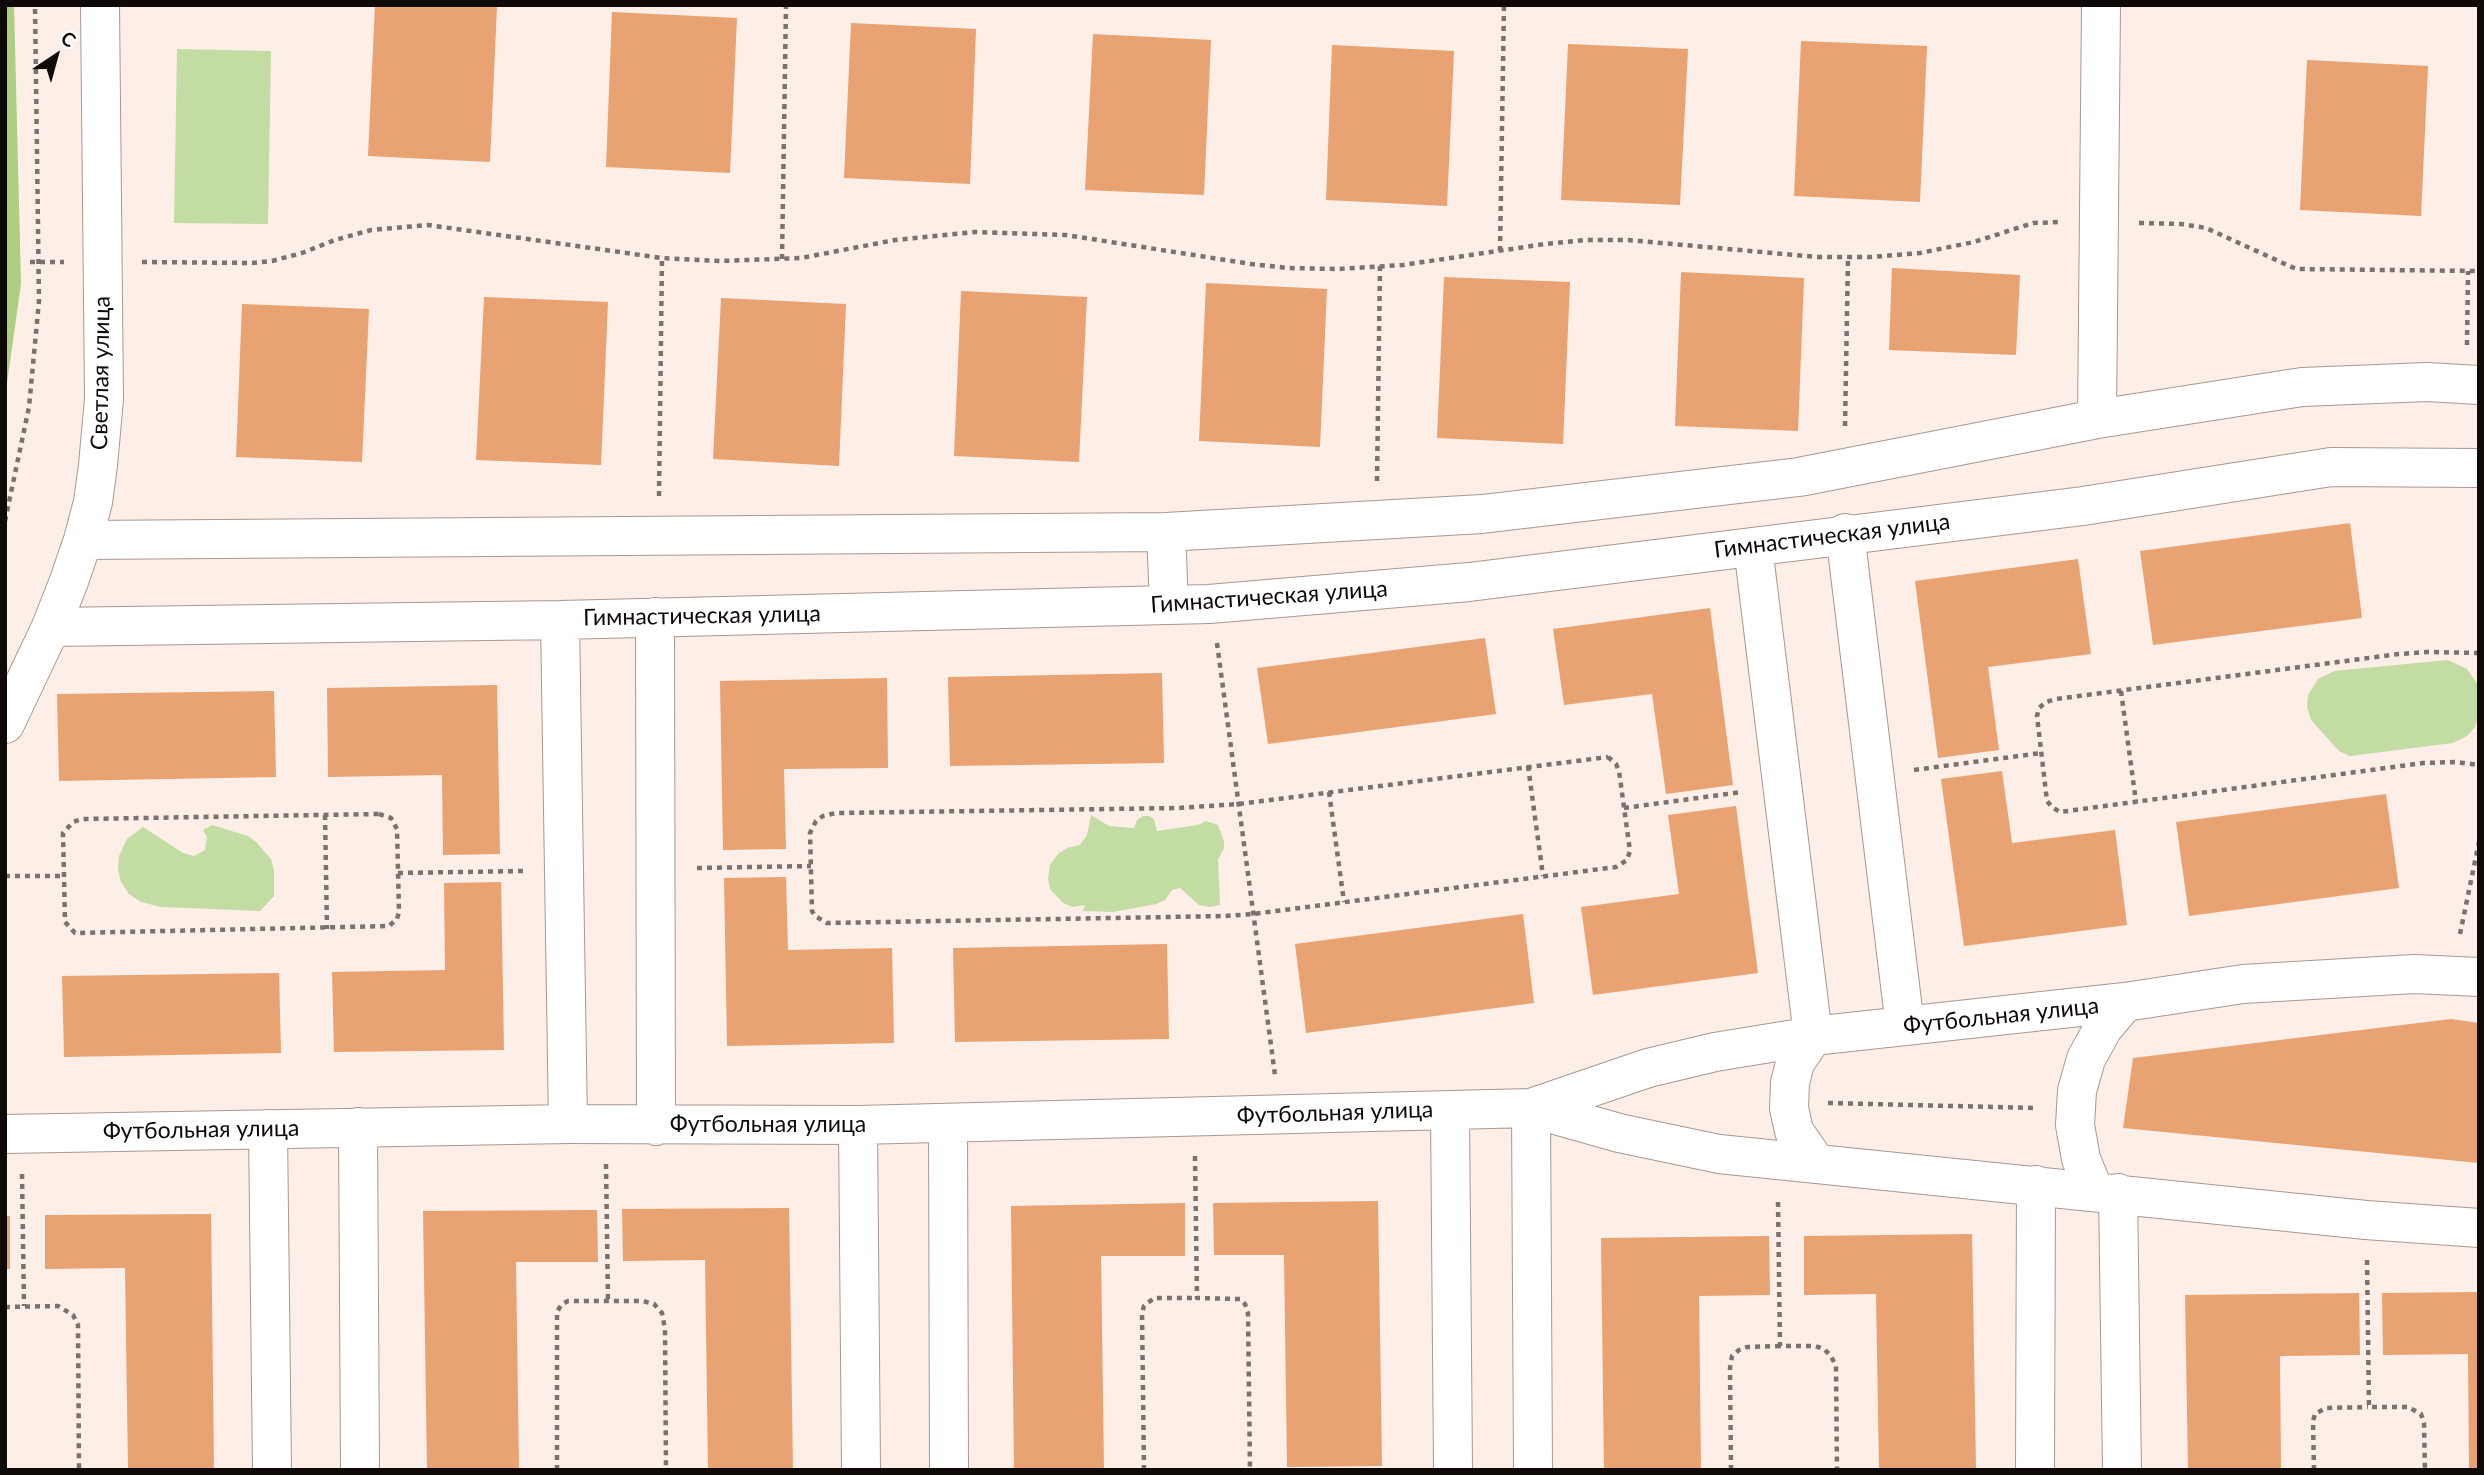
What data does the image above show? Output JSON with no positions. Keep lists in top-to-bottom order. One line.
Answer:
{"streets":{"street":["Светлая улица","Гимнастическая улица","Футбольная улица"]},"crossings":[["Светлая улица","Гимнастическая улица"]],"north":"top right"}
